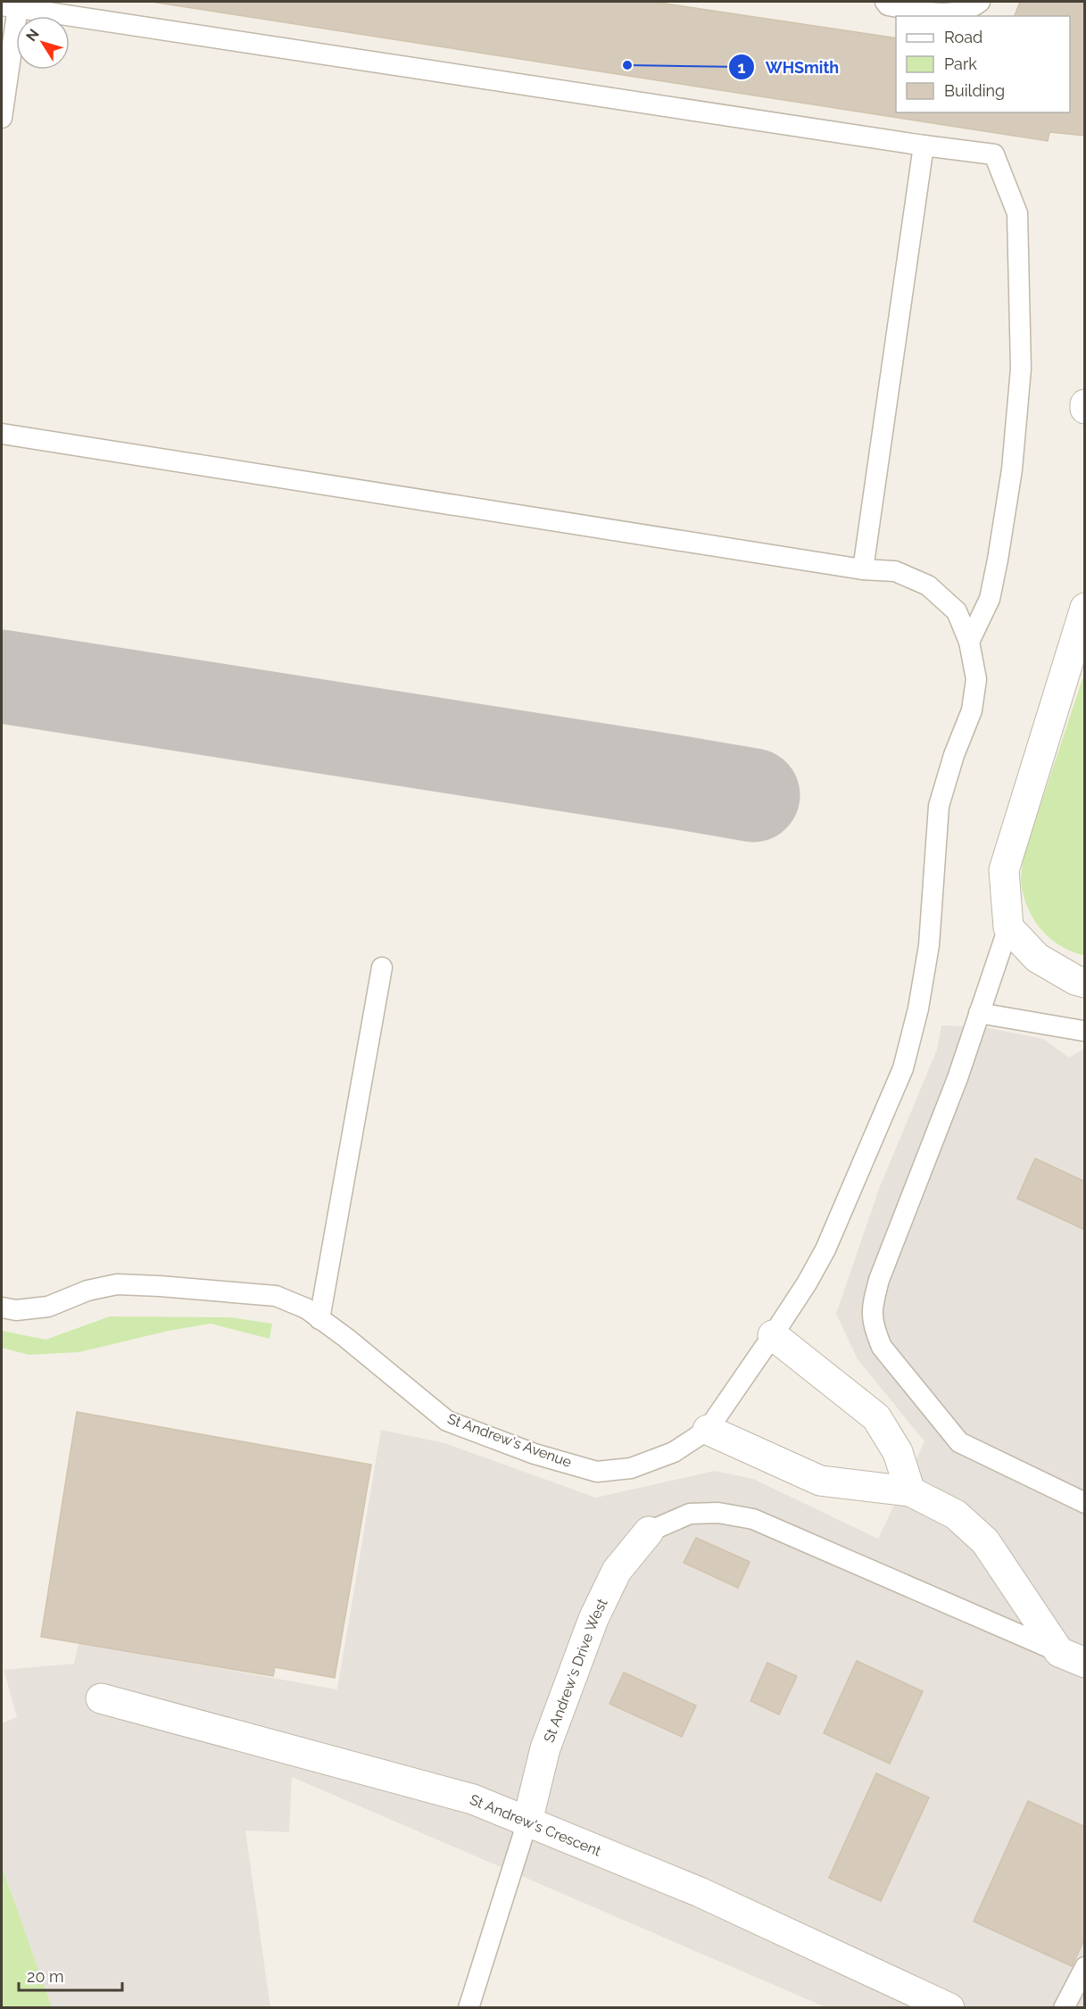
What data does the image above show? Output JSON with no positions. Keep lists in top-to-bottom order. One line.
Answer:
{"streets":{"street":["St Andrew's Drive West","St Andrew's Crescent"],"lane":["St Andrew's Avenue"]},"crossings":[["St Andrew's Drive West","St Andrew's Crescent"]],"places":["WHSmith"],"legend":["Road","Park","Building"],"scale_bar":"20 m","north":"top left"}
